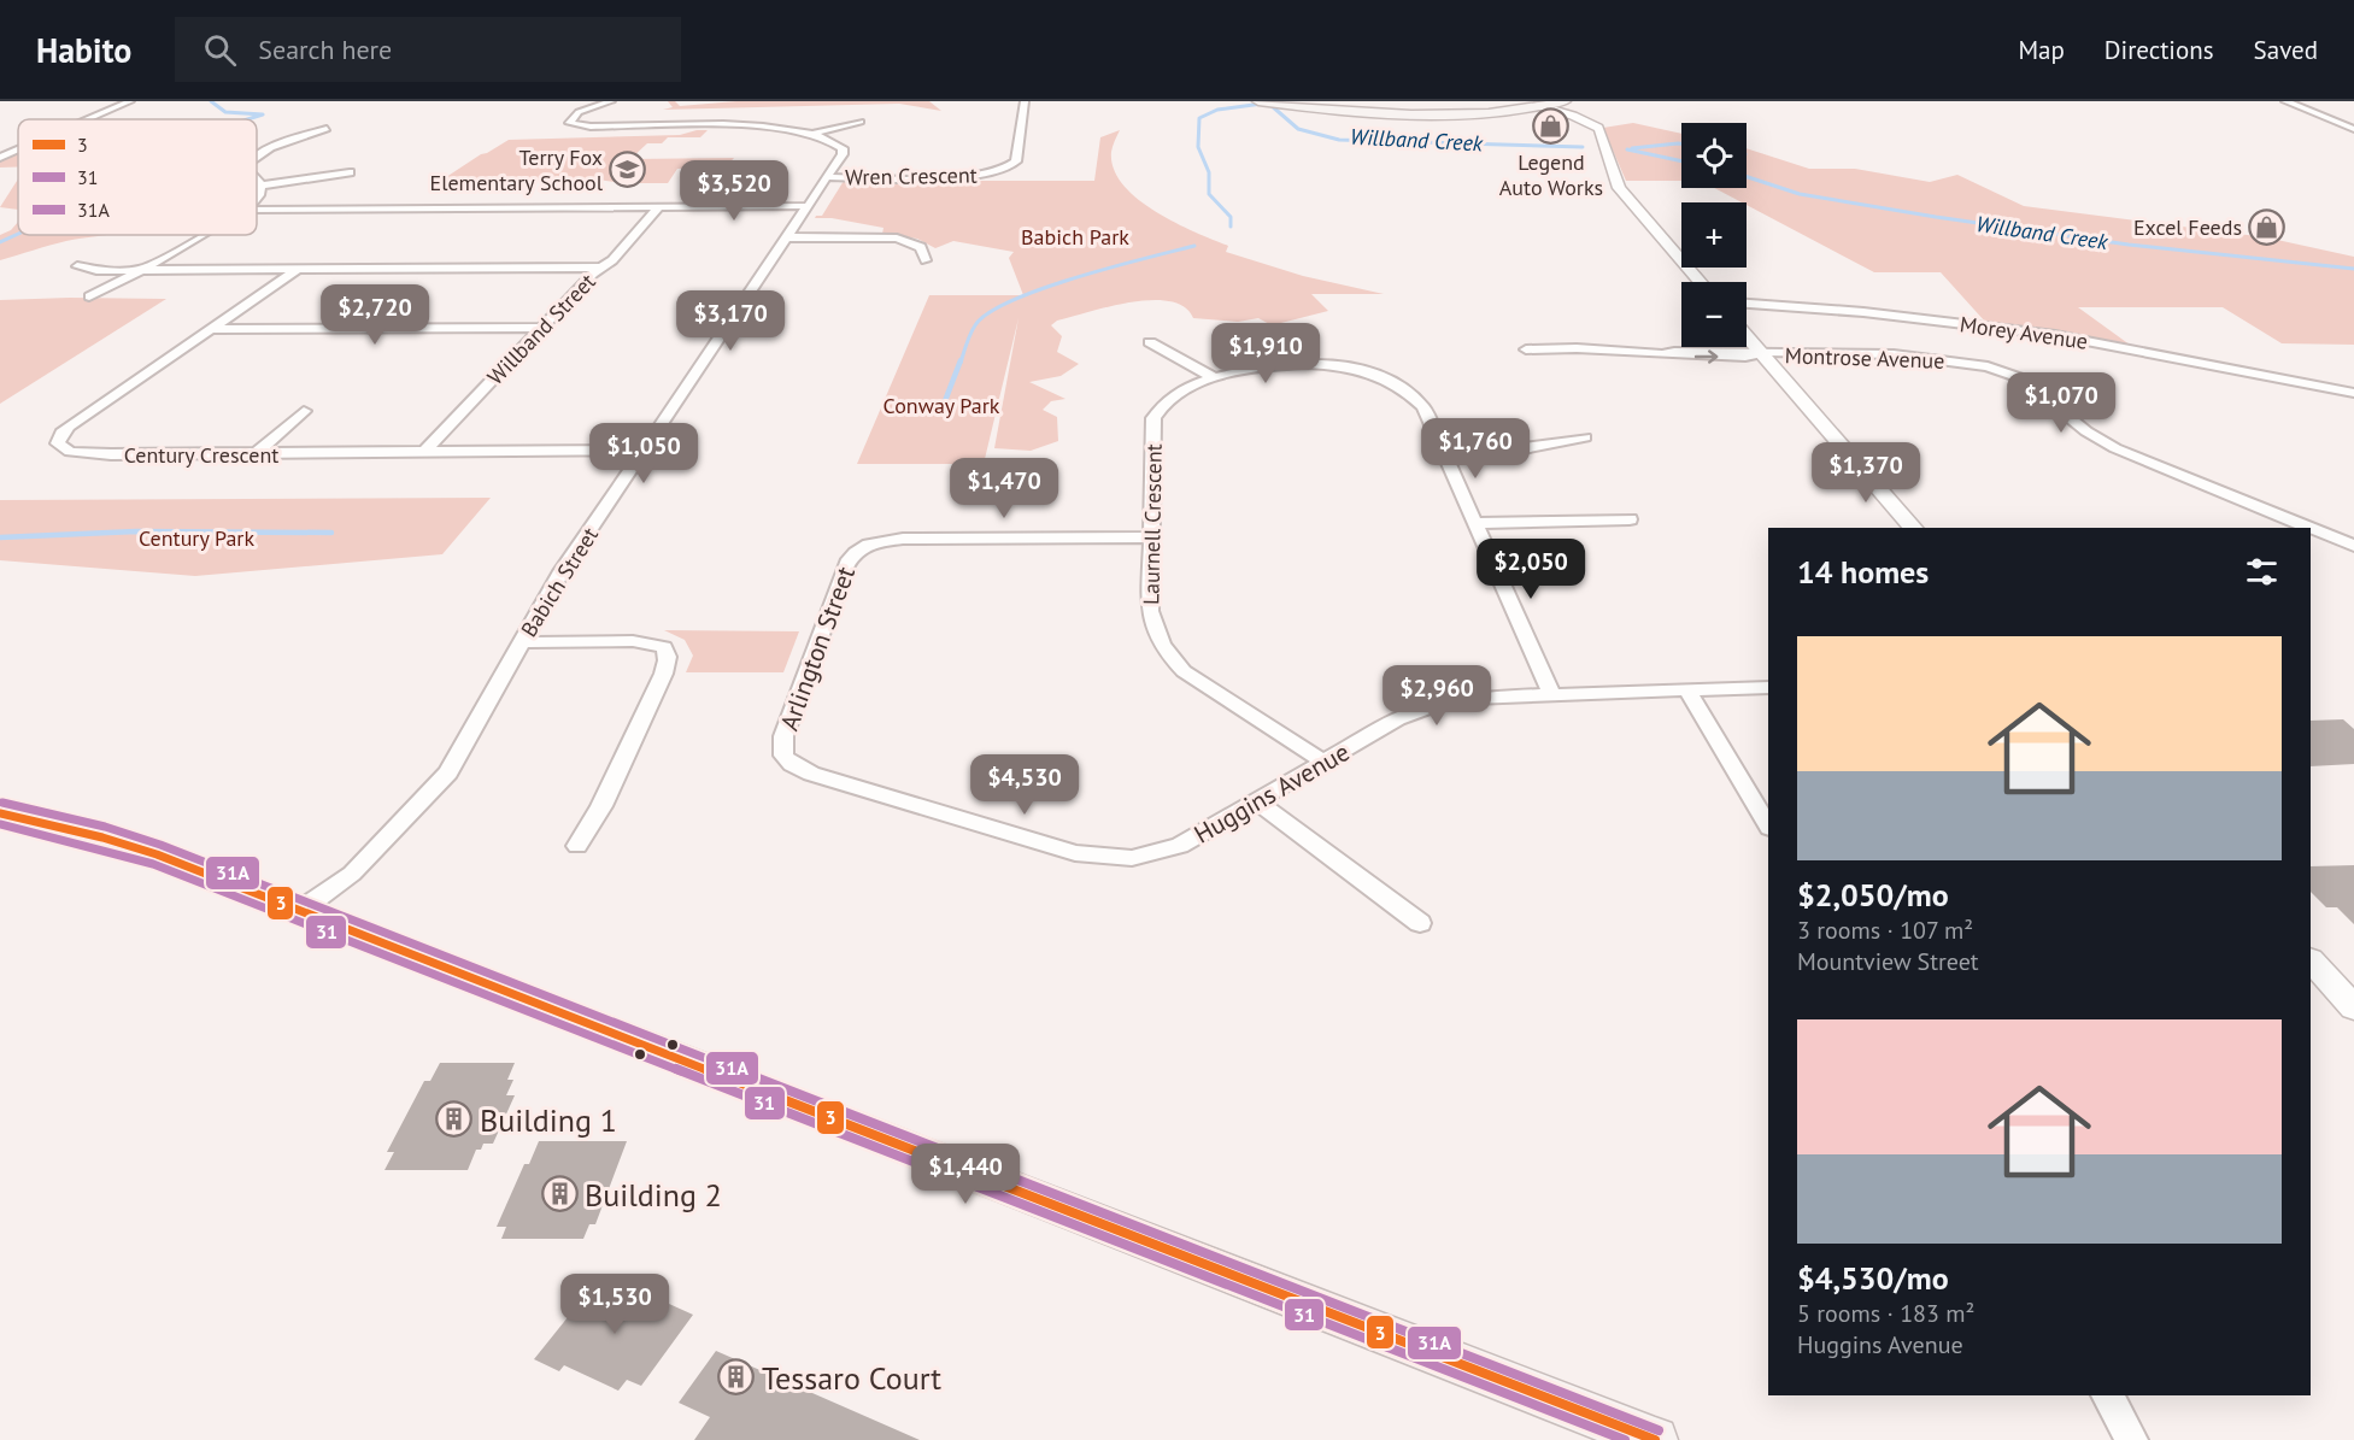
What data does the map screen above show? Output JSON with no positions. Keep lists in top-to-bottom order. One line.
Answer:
{"streets":{"street":["Wren Crescent","Willband Street","Morey Avenue","Montrose Avenue","Century Crescent","Laurnell Crescent","Babich Street","Arlington Street","Huggins Avenue"]},"crossings":[["Wren Crescent","Babich Street"],["Willband Street","Century Crescent"],["Century Crescent","Babich Street"],["Laurnell Crescent","Arlington Street"],["Laurnell Crescent","Huggins Avenue"],["Arlington Street","Huggins Avenue"]],"water":["Willband Creek"],"parks":["Babich Park","Conway Park","Century Park"],"places":{"shop":["Legend Auto Works","Excel Feeds"],"school or university":["Terry Fox Elementary School"],"building":["Building 1","Building 2","Tessaro Court"]},"lines":["transit line 31A","transit line 3","transit line 31"],"legend":["3","31","31A"],"page":{"header":"Habito","search":"Search here","nav":["Map","Directions","Saved"],"map_buttons":["+","−"],"price":["$3,520","$2,720","$3,170","$1,910","$1,070","$1,760","$1,050","$1,370","$1,470","$2,050","$2,960","$4,530","$1,440","$1,530"],"heading":"14 homes","list":[{"name":"$2,050/mo","note":"3 rooms · 107 m² · Mountview Street"},{"name":"$4,530/mo","note":"5 rooms · 183 m² · Huggins Avenue"}]}}
